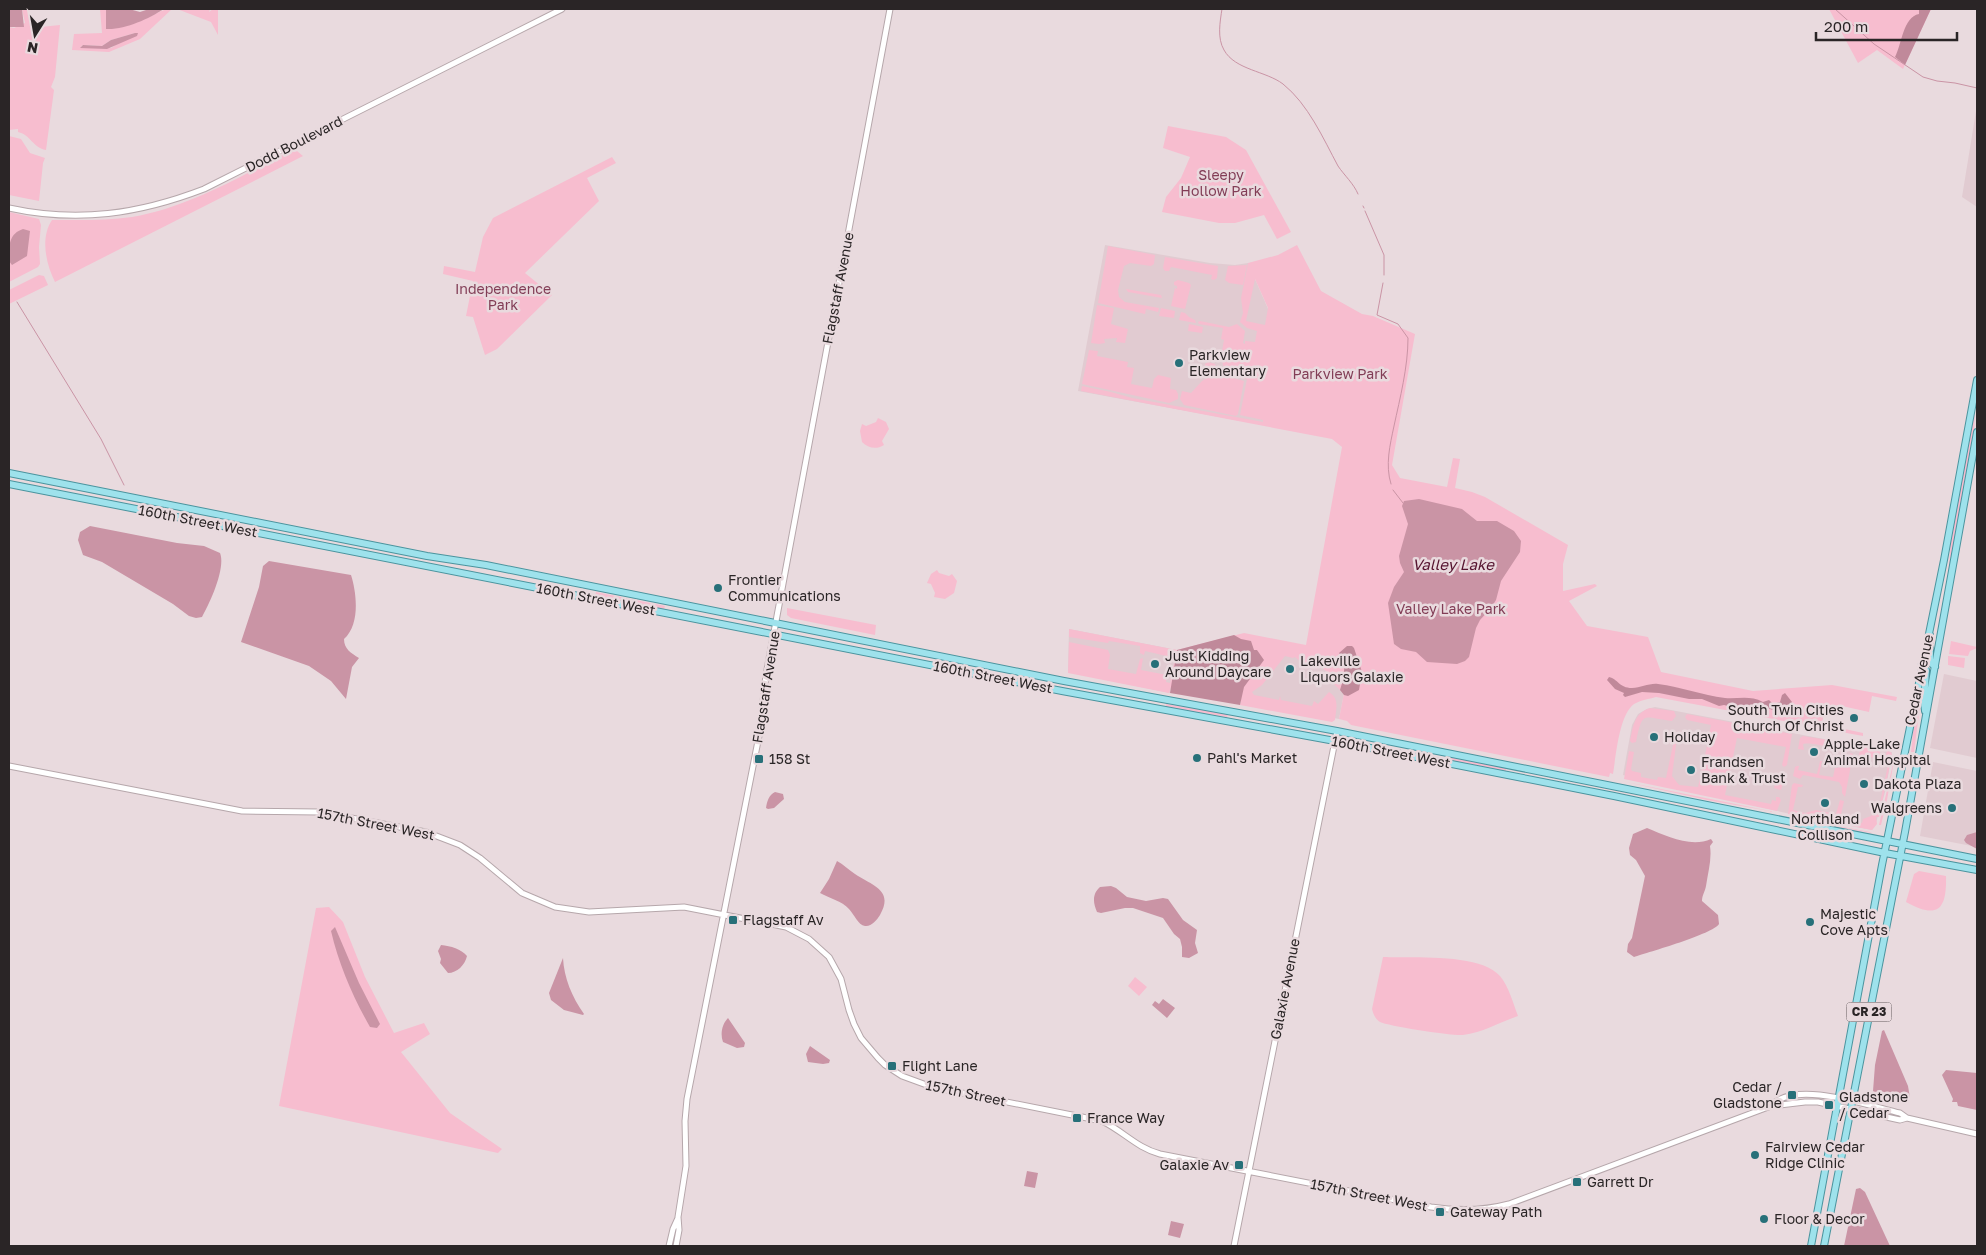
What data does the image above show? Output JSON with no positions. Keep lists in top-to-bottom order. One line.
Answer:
{"streets":{"main road":["160th Street West","Cedar Avenue","CR 23"],"street":["Dodd Boulevard","Flagstaff Avenue","157th Street West","Galaxie Avenue","157th Street"]},"crossings":[["Flagstaff Avenue","160th Street West"],["Flagstaff Avenue","157th Street West"],["Flagstaff Avenue","157th Street"],["160th Street West","Cedar Avenue"],["160th Street West","Galaxie Avenue"],["Cedar Avenue","157th Street West"],["157th Street West","Galaxie Avenue"],["157th Street West","157th Street"],["Galaxie Avenue","157th Street"]],"water":["Valley Lake"],"parks":["Sleepy Hollow Park","Independence Park","Parkview Park","Valley Lake Park"],"places":{"other":["Parkview Elementary","Frontier Communications","Just Kidding Around Daycare","Lakeville Liquors Galaxie","South Twin Cities Church Of Christ","Holiday","Apple-Lake Animal Hospital","Pahl's Market","Frandsen Bank & Trust","Dakota Plaza","Northland Collison","Walgreens","Majestic Cove Apts","Fairview Cedar Ridge Clinic","Floor & Decor"],"transit":["158 St","Flagstaff Av","Flight Lane","Cedar / Gladstone","Gladstone / Cedar","France Way","Galaxie Av","Garrett Dr","Gateway Path"]},"scale_bar":"200 m","north":"bottom"}
